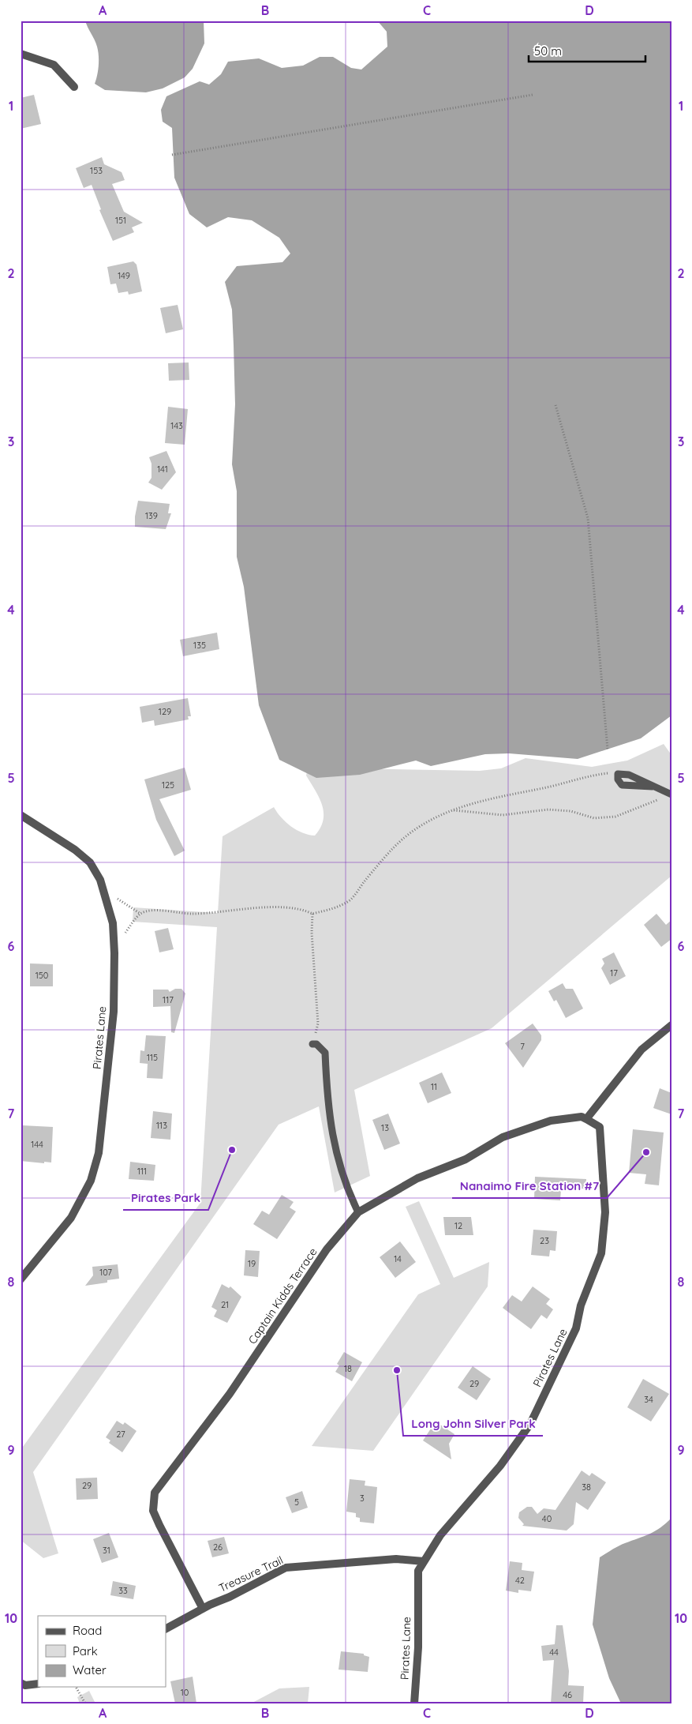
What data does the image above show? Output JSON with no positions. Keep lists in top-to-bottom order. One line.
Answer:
{"streets":{"street":["Pirates Lane","Captain Kidds Terrace","Treasure Trail"]},"crossings":[["Pirates Lane","Captain Kidds Terrace"],["Pirates Lane","Treasure Trail"],["Captain Kidds Terrace","Treasure Trail"]],"places":["Pirates Park","Nanaimo Fire Station #7","Long John Silver Park"],"house_numbers":["153","151","149","143","141","139","135","129","125","17","150","117","7","115","11","113","13","144","111","12","23","14","19","107","21","18","29","34","27","29","38","3","5","40","26","31","42","33","44","10","46"],"legend":["Road","Park","Water"],"scale_bar":"50 m","grid":{"columns":["A","B","C","D"],"rows":["1","2","3","4","5","6","7","8","9","10"]}}
